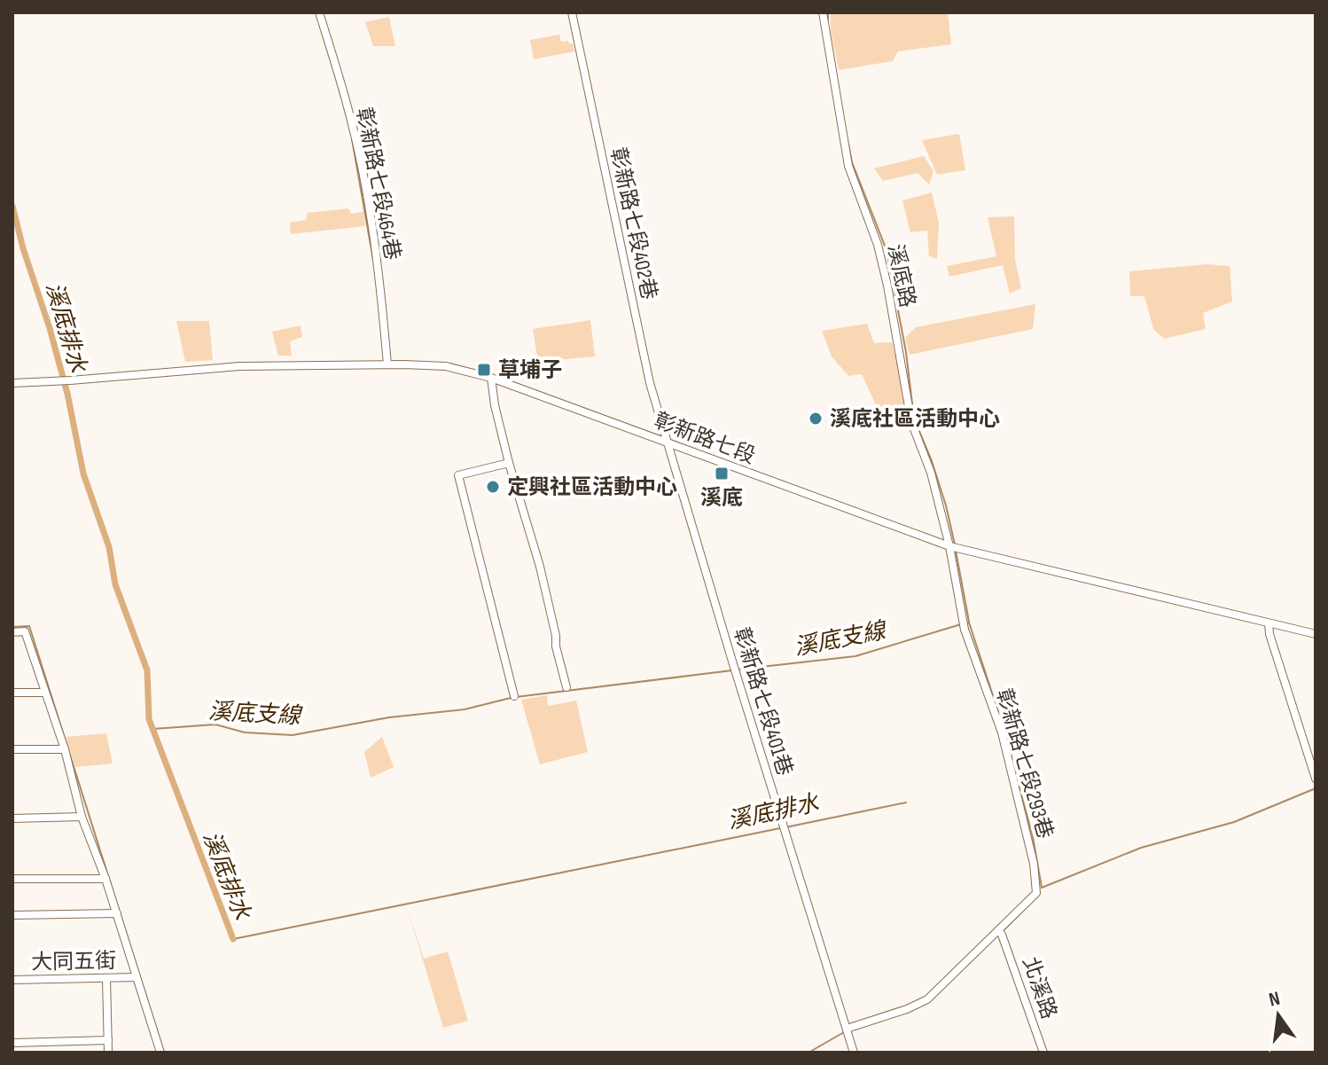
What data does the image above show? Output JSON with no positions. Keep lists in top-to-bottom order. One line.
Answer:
{"streets":{"street":["彰新路七段464巷","彰新路七段402巷","溪底路","彰新路七段","彰新路七段401巷","彰新路七段293巷","大同五街","北溪路"]},"crossings":[["彰新路七段464巷","彰新路七段"],["彰新路七段402巷","彰新路七段"],["彰新路七段402巷","彰新路七段401巷"],["溪底路","彰新路七段"],["溪底路","彰新路七段293巷"],["彰新路七段","彰新路七段401巷"],["彰新路七段","彰新路七段293巷"],["彰新路七段293巷","北溪路"]],"water":["溪底排水","溪底支線"],"places":{"transit":["草埔子","溪底"],"other":["溪底社區活動中心","定興社區活動中心"]},"north":"top"}
